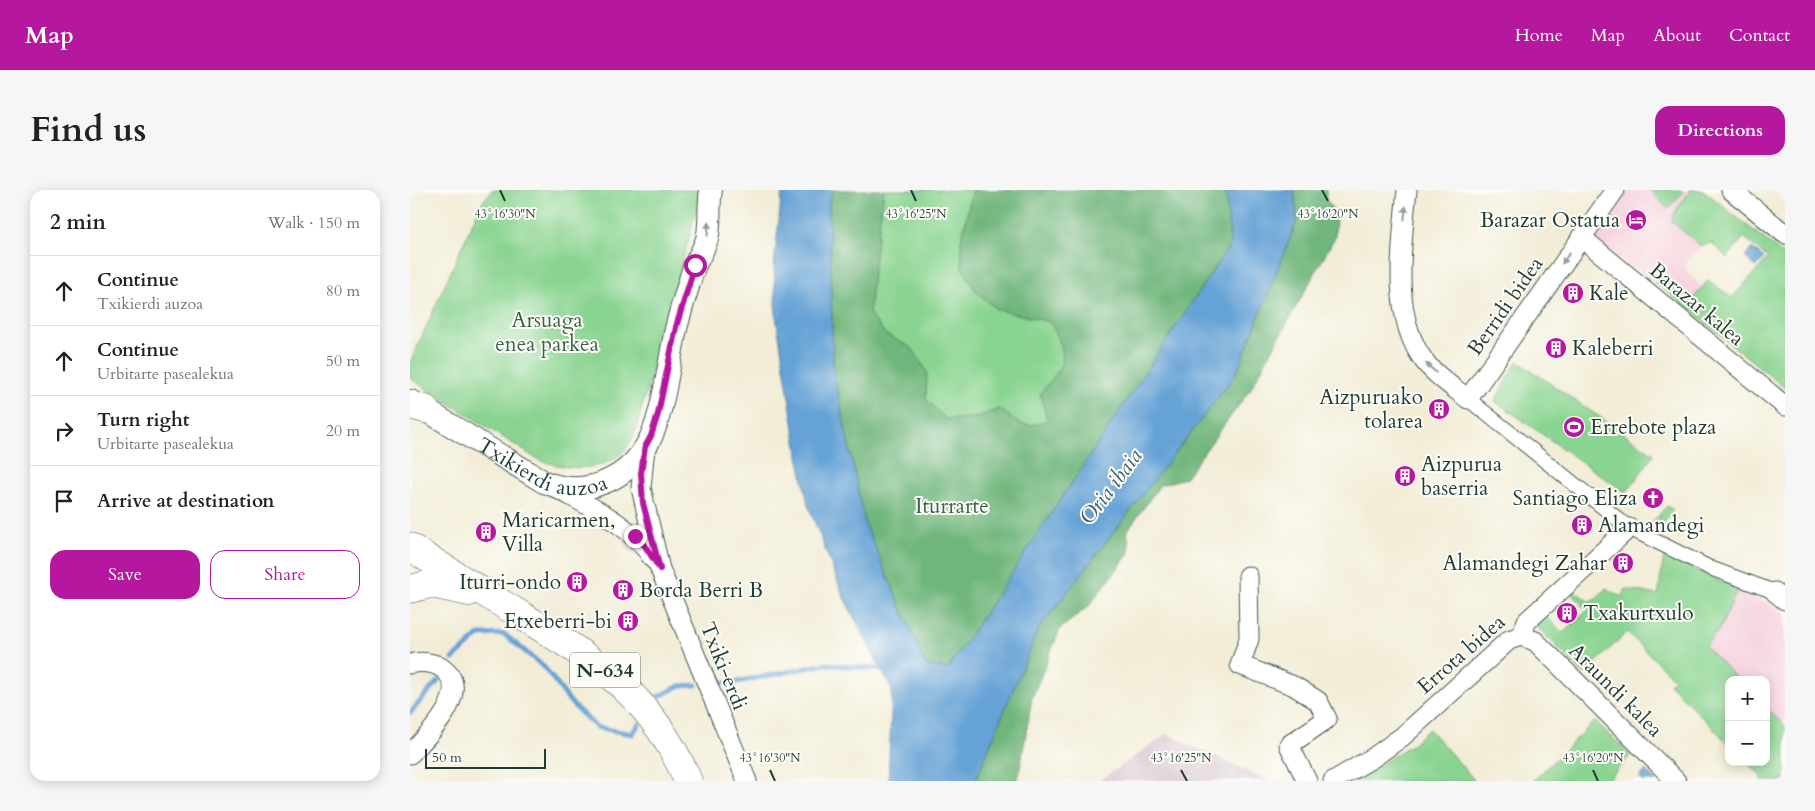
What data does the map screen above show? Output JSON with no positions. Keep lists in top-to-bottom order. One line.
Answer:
{"streets":{"highway":["N-634"],"street":["Barazar kalea","Berridi bidea","Txikierdi auzoa","Errota bidea","Txiki-erdi","Araundi kalea"]},"crossings":[["Barazar kalea","Berridi bidea"],["Errota bidea","Araundi kalea"]],"one_way":["Berridi bidea","Txikierdi auzoa"],"water":["Oria ibaia"],"parks":["Arsuaga enea parkea","Iturrarte"],"places":{"hotel":["Barazar Ostatua"],"building":["Kale","Kaleberri","Aizpuruako tolarea","Aizpurua baserria","Alamandegi","Maricarmen, Villa","Alamandegi Zahar","Iturri-ondo","Borda Berri B","Txakurtxulo","Etxeberri-bi"],"sports":["Errebote plaza"],"church":["Santiago Eliza"]},"scale_bar":"50 m","page":{"header":"Map","nav":["Home","Map","About","Contact"],"title":"Find us","buttons":["Directions",["Save","Share"]],"heading":["2 min","Walk · 150 m"],"list":[["Continue","Txikierdi auzoa","80 m"],["Continue","Urbitarte pasealekua","50 m"],["Turn right","Urbitarte pasealekua","20 m"],"Arrive at destination"],"map_buttons":["+","−"],"scale":"50 m"},"coordinates":["43°16'30\"N","43°16'25\"N","43°16'20\"N"]}
